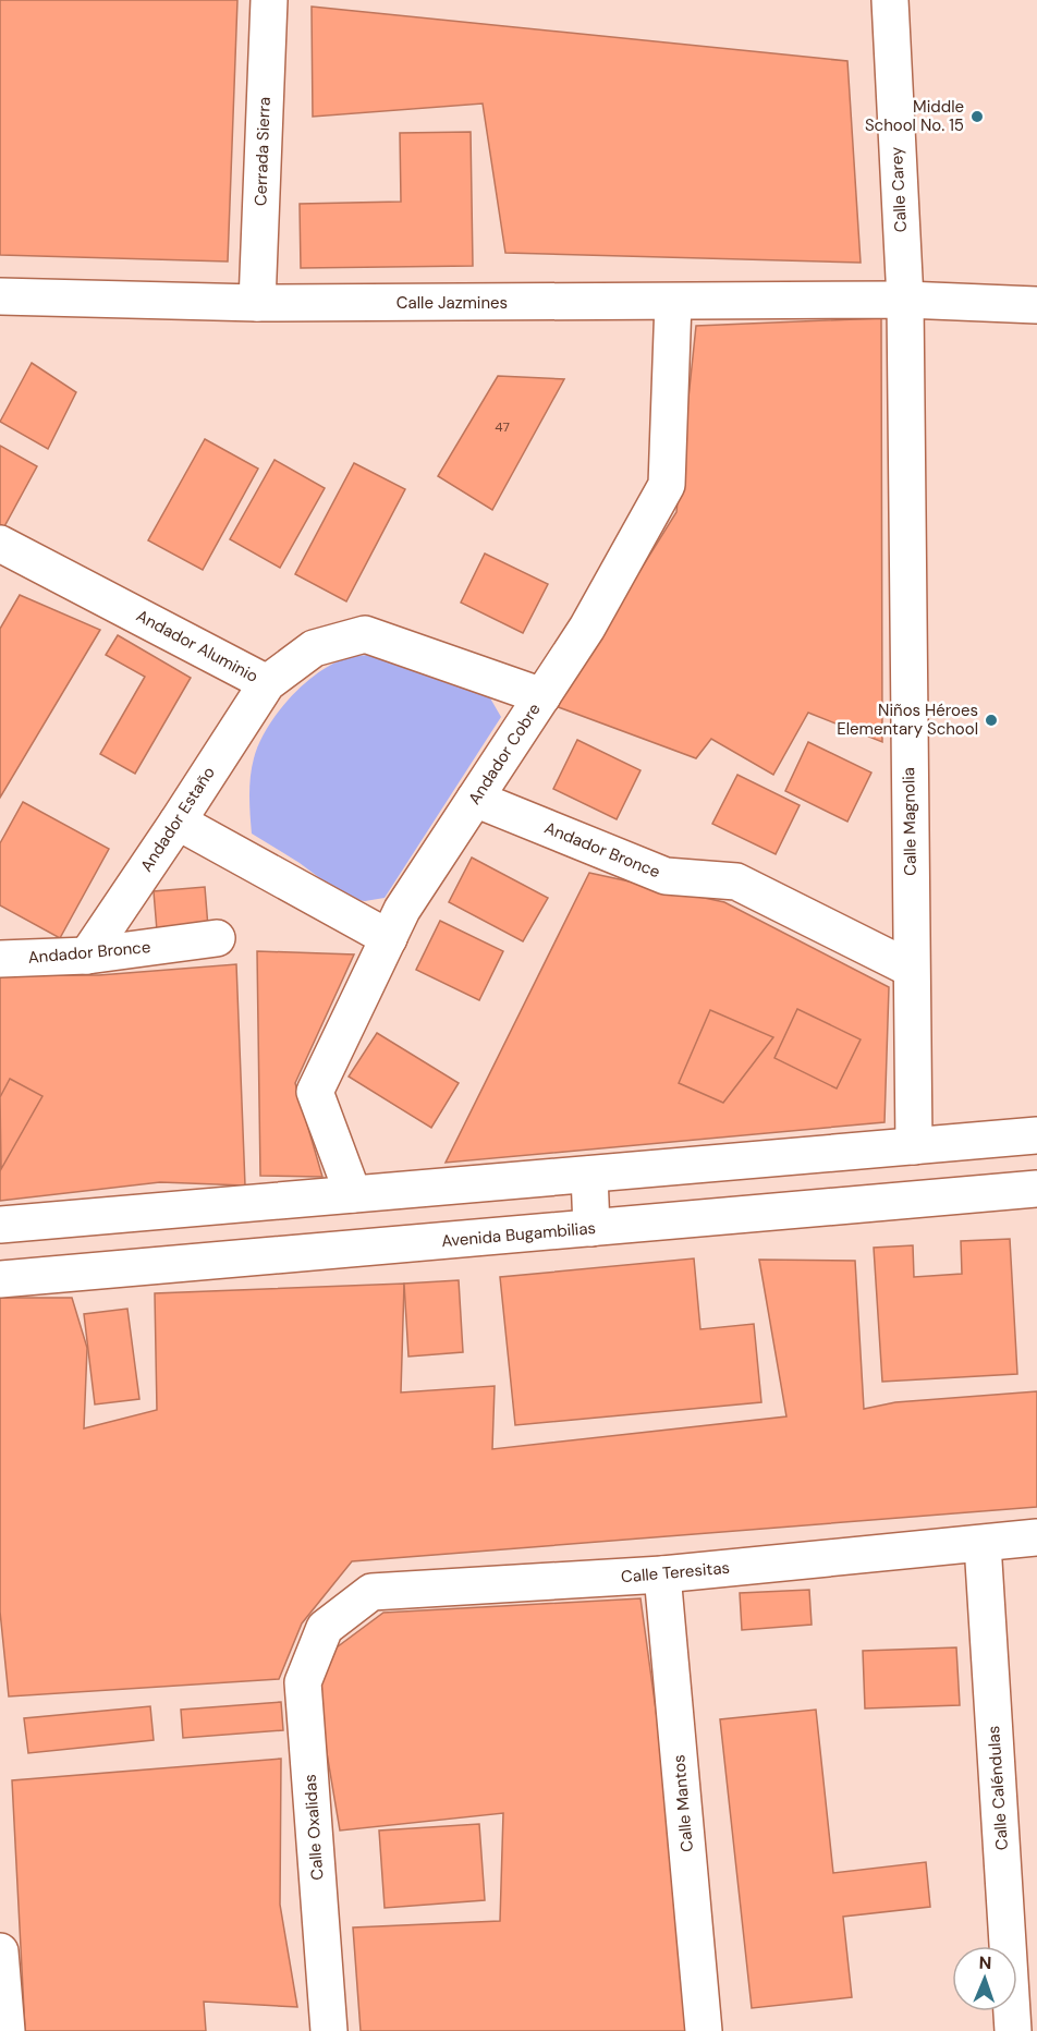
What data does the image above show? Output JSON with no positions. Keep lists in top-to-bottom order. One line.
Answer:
{"streets":{"street":["Cerrada Sierra","Calle Carey","Calle Jazmines","Andador Aluminio","Andador Cobre","Andador Estaño","Calle Magnolia","Andador Bronce","Avenida Bugambilias","Calle Teresitas","Calle Caléndulas","Calle Mantos","Calle Oxalidas"]},"crossings":[["Cerrada Sierra","Calle Jazmines"],["Calle Carey","Calle Jazmines"],["Calle Carey","Calle Magnolia"],["Calle Jazmines","Andador Cobre"],["Calle Jazmines","Calle Magnolia"],["Andador Aluminio","Andador Cobre"],["Andador Aluminio","Andador Estaño"],["Andador Cobre","Andador Bronce"],["Andador Estaño","Andador Bronce"],["Calle Magnolia","Andador Bronce"],["Calle Teresitas","Calle Caléndulas"],["Calle Teresitas","Calle Mantos"],["Calle Teresitas","Calle Oxalidas"]],"places":["Middle School No. 15","Niños Héroes Elementary School"],"house_numbers":["47"],"north":"top"}
